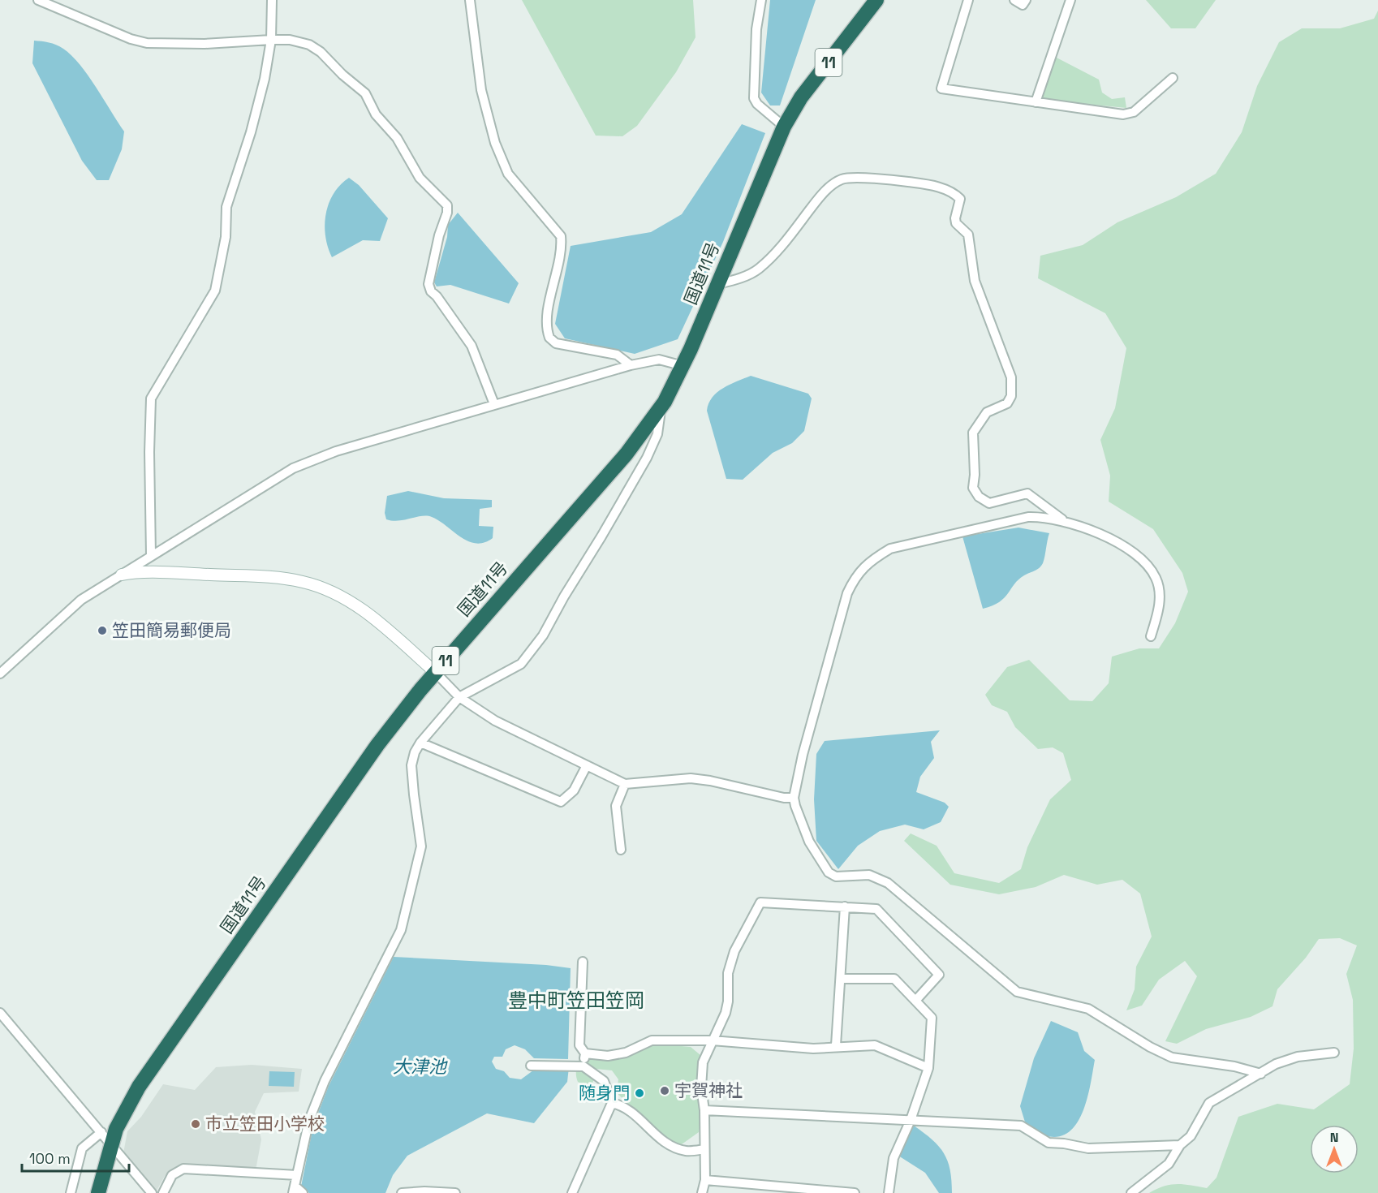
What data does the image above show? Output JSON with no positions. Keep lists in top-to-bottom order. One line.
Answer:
{"streets":{"highway":["11","国道11号"]},"districts":["豊中町笠田笠岡"],"water":["大津池"],"places":["笠田簡易郵便局","宇賀神社","随身門","市立笠田小学校"],"scale_bar":"100 m","north":"top"}
